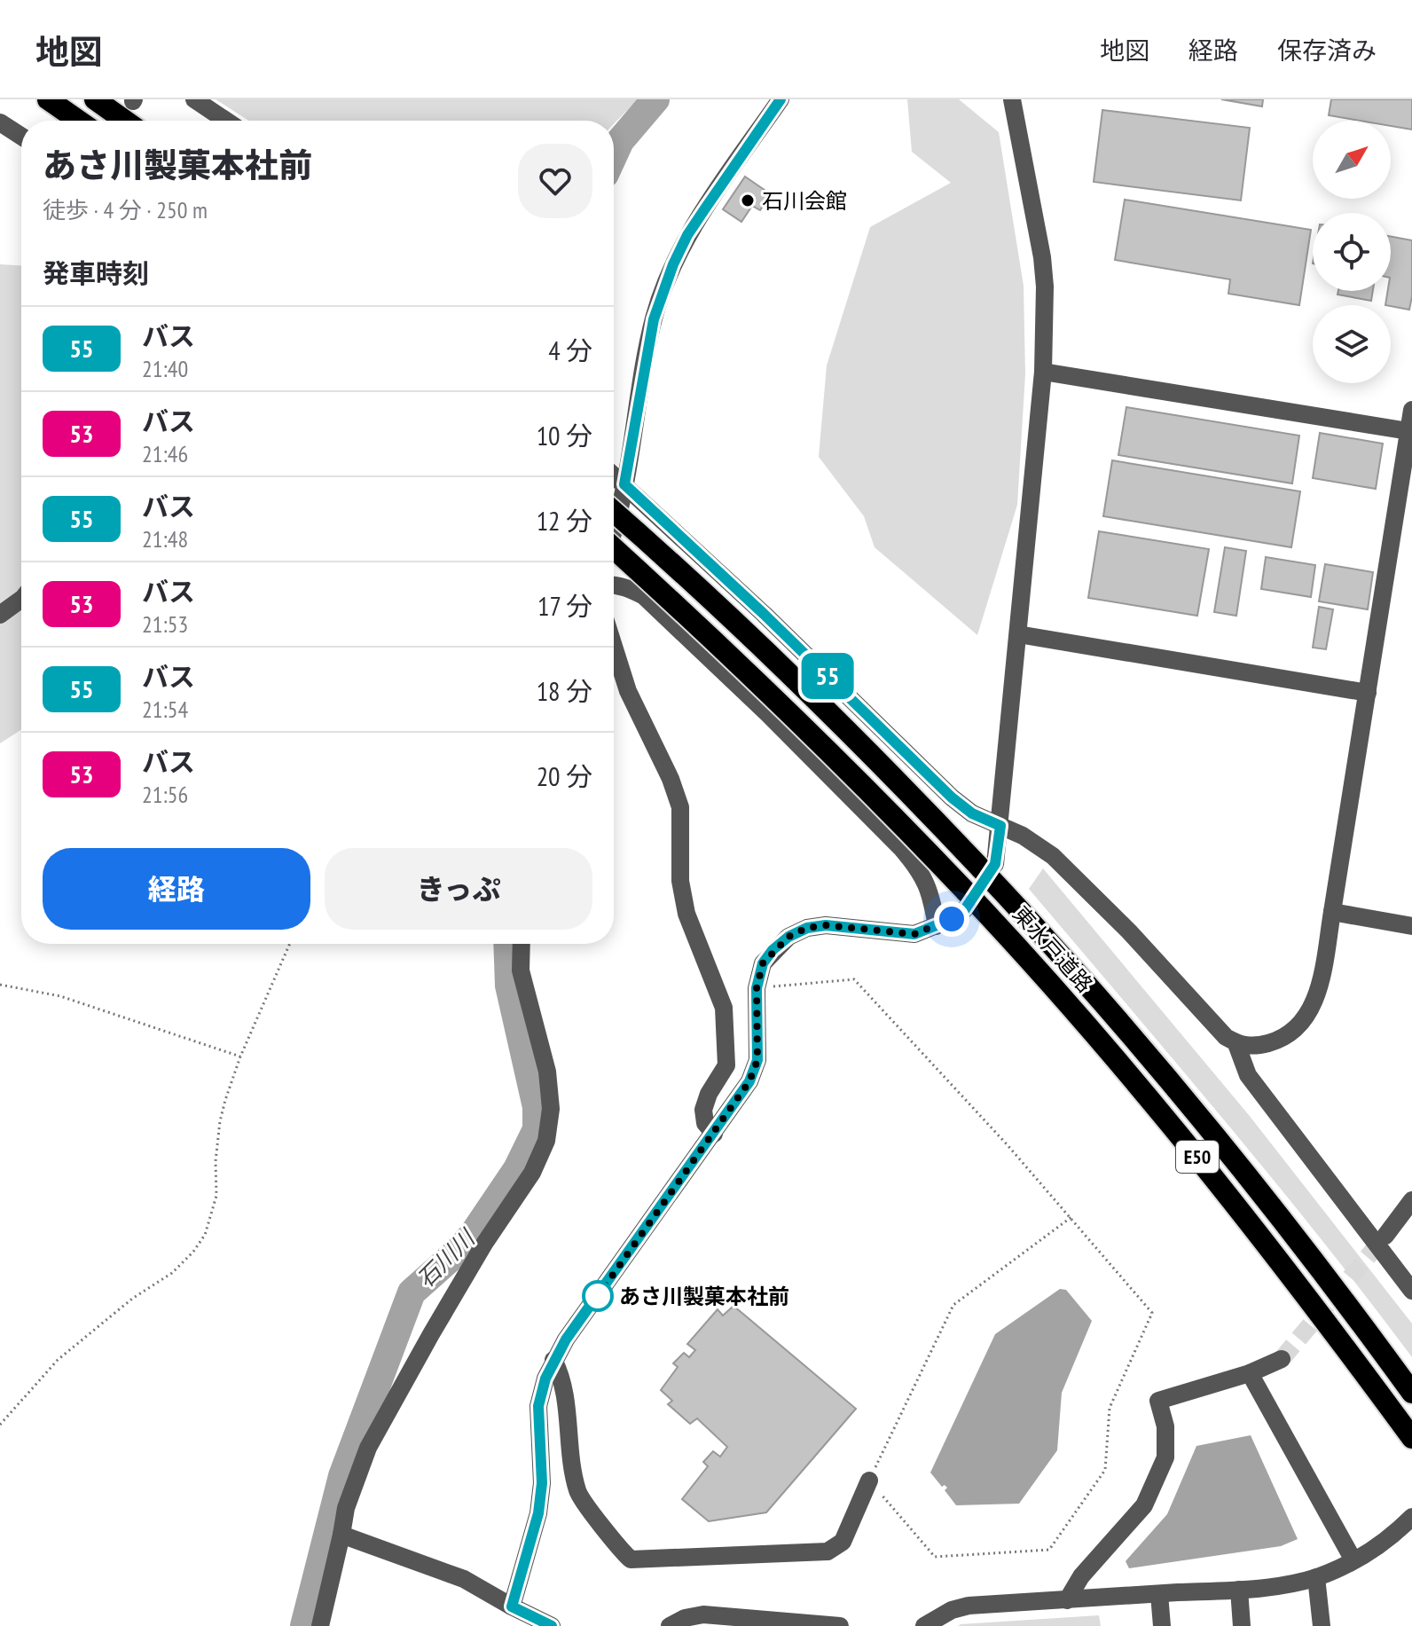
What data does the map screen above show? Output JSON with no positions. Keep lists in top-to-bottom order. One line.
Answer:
{"streets":{"highway":["東水戸道路","E50"]},"water":["石川川"],"places":["石川会館","あさ川製菓本社前"],"lines":["bus line 55"],"north":"top right","page":{"header":"地図","nav":["地図","経路","保存済み"],"on_map":"55","heading":[["あさ川製菓本社前","徒歩 · 4 分 · 250 m"],"発車時刻"],"list":[{"mark":"55","name":"バス","note":"21:40","value":"4 分"},{"mark":"53","name":"バス","note":"21:46","value":"10 分"},{"mark":"55","name":"バス","note":"21:48","value":"12 分"},{"mark":"53","name":"バス","note":"21:53","value":"17 分"},{"mark":"55","name":"バス","note":"21:54","value":"18 分"},{"mark":"53","name":"バス","note":"21:56","value":"20 分"}],"buttons":["経路","きっぷ"]}}
